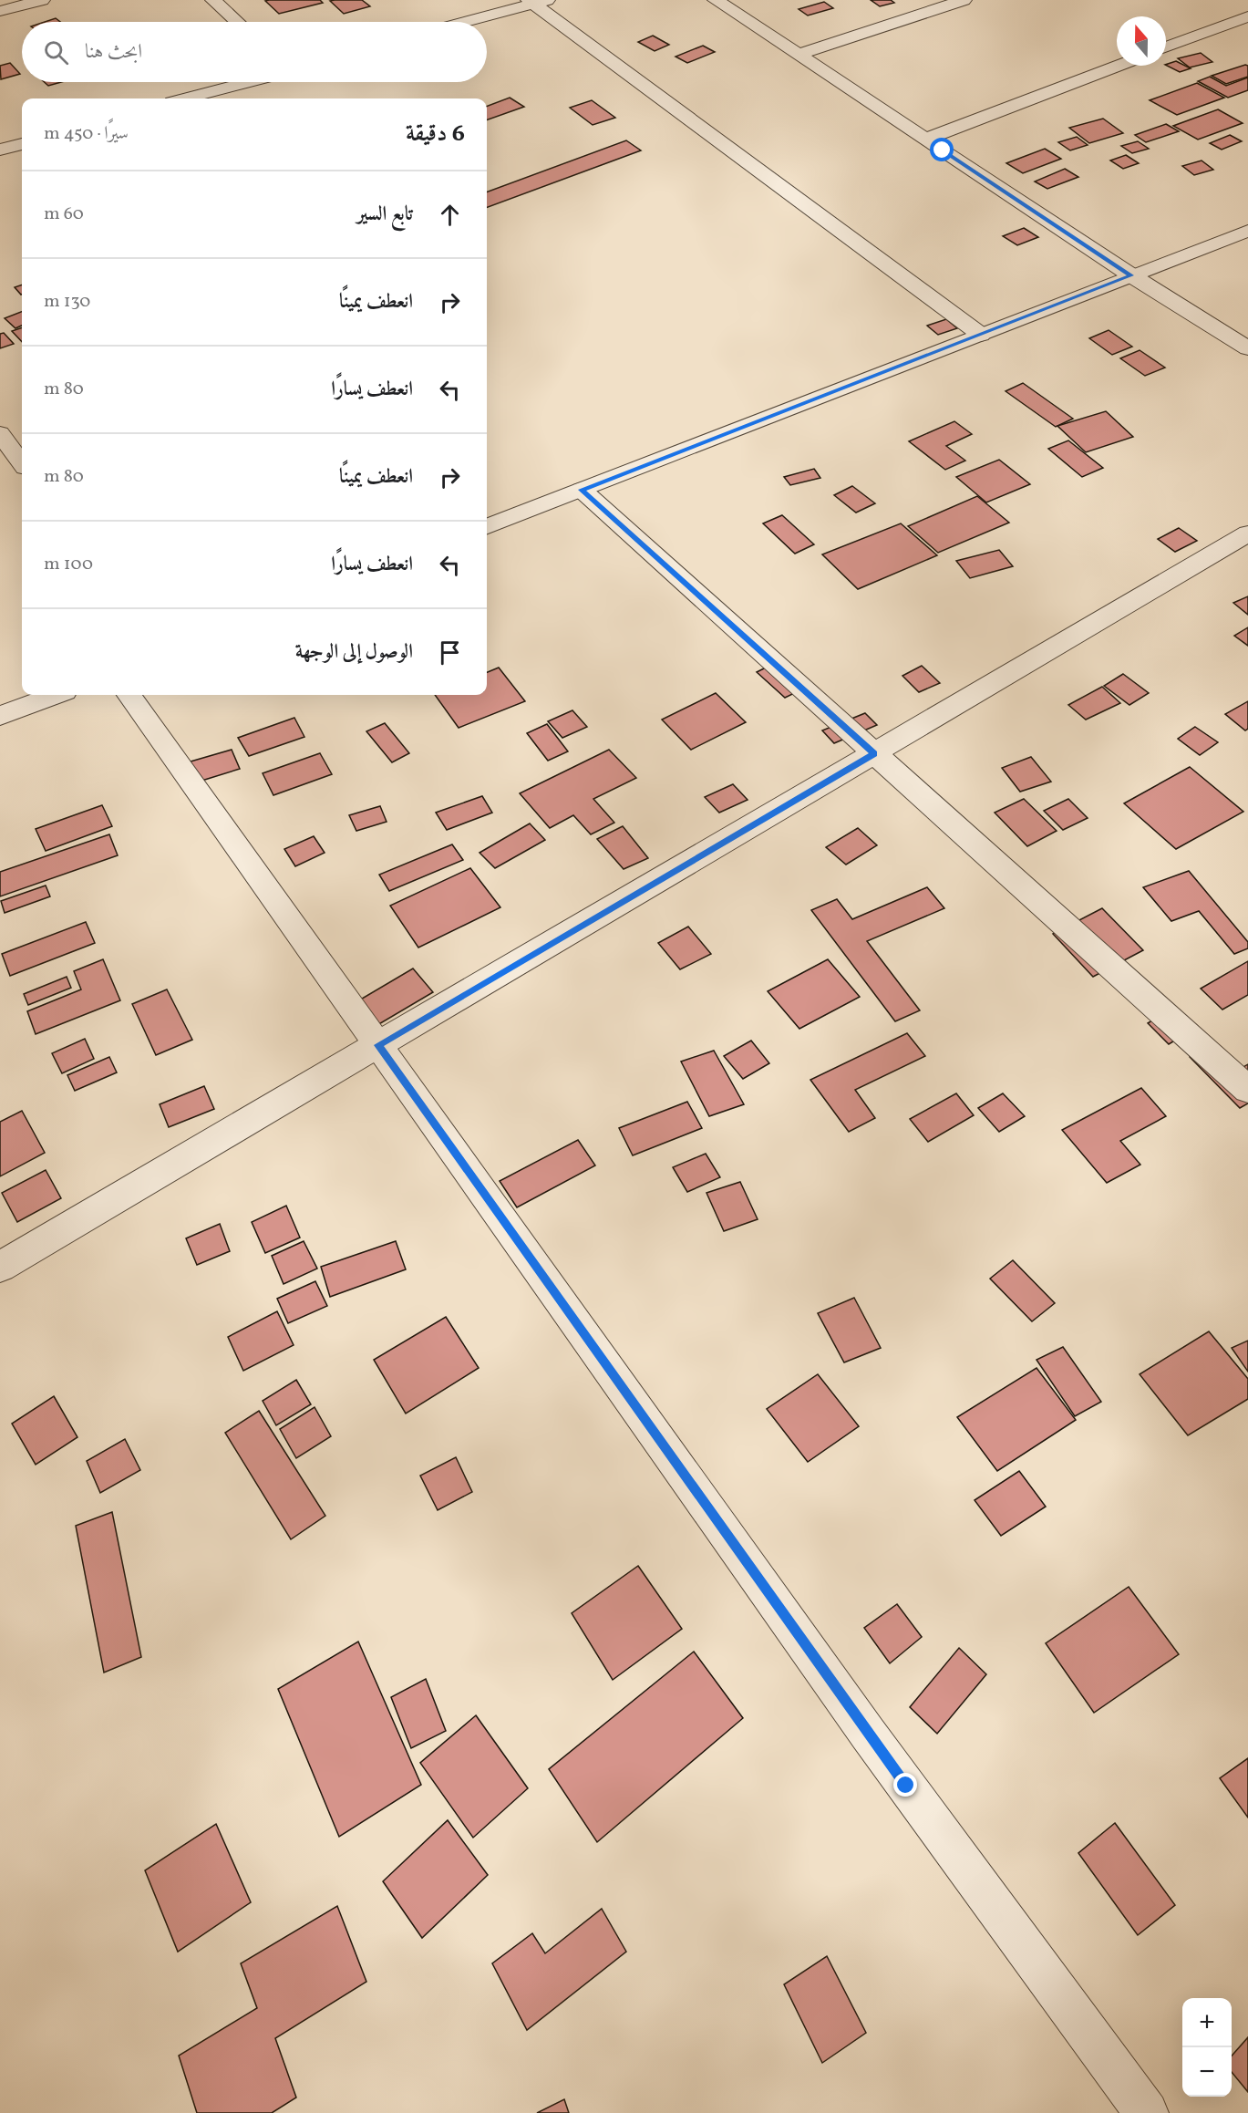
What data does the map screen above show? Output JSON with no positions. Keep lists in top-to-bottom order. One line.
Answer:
{"north":"top","page":{"search":"ابحث هنا","heading":["6 دقيقة","سيرًا · 450 m"],"list":[["تابع السير","60 m"],["انعطف يمينًا","130 m"],["انعطف يسارًا","80 m"],["انعطف يمينًا","80 m"],["انعطف يسارًا","100 m"],"الوصول إلى الوجهة"],"map_buttons":["+","−"]}}
